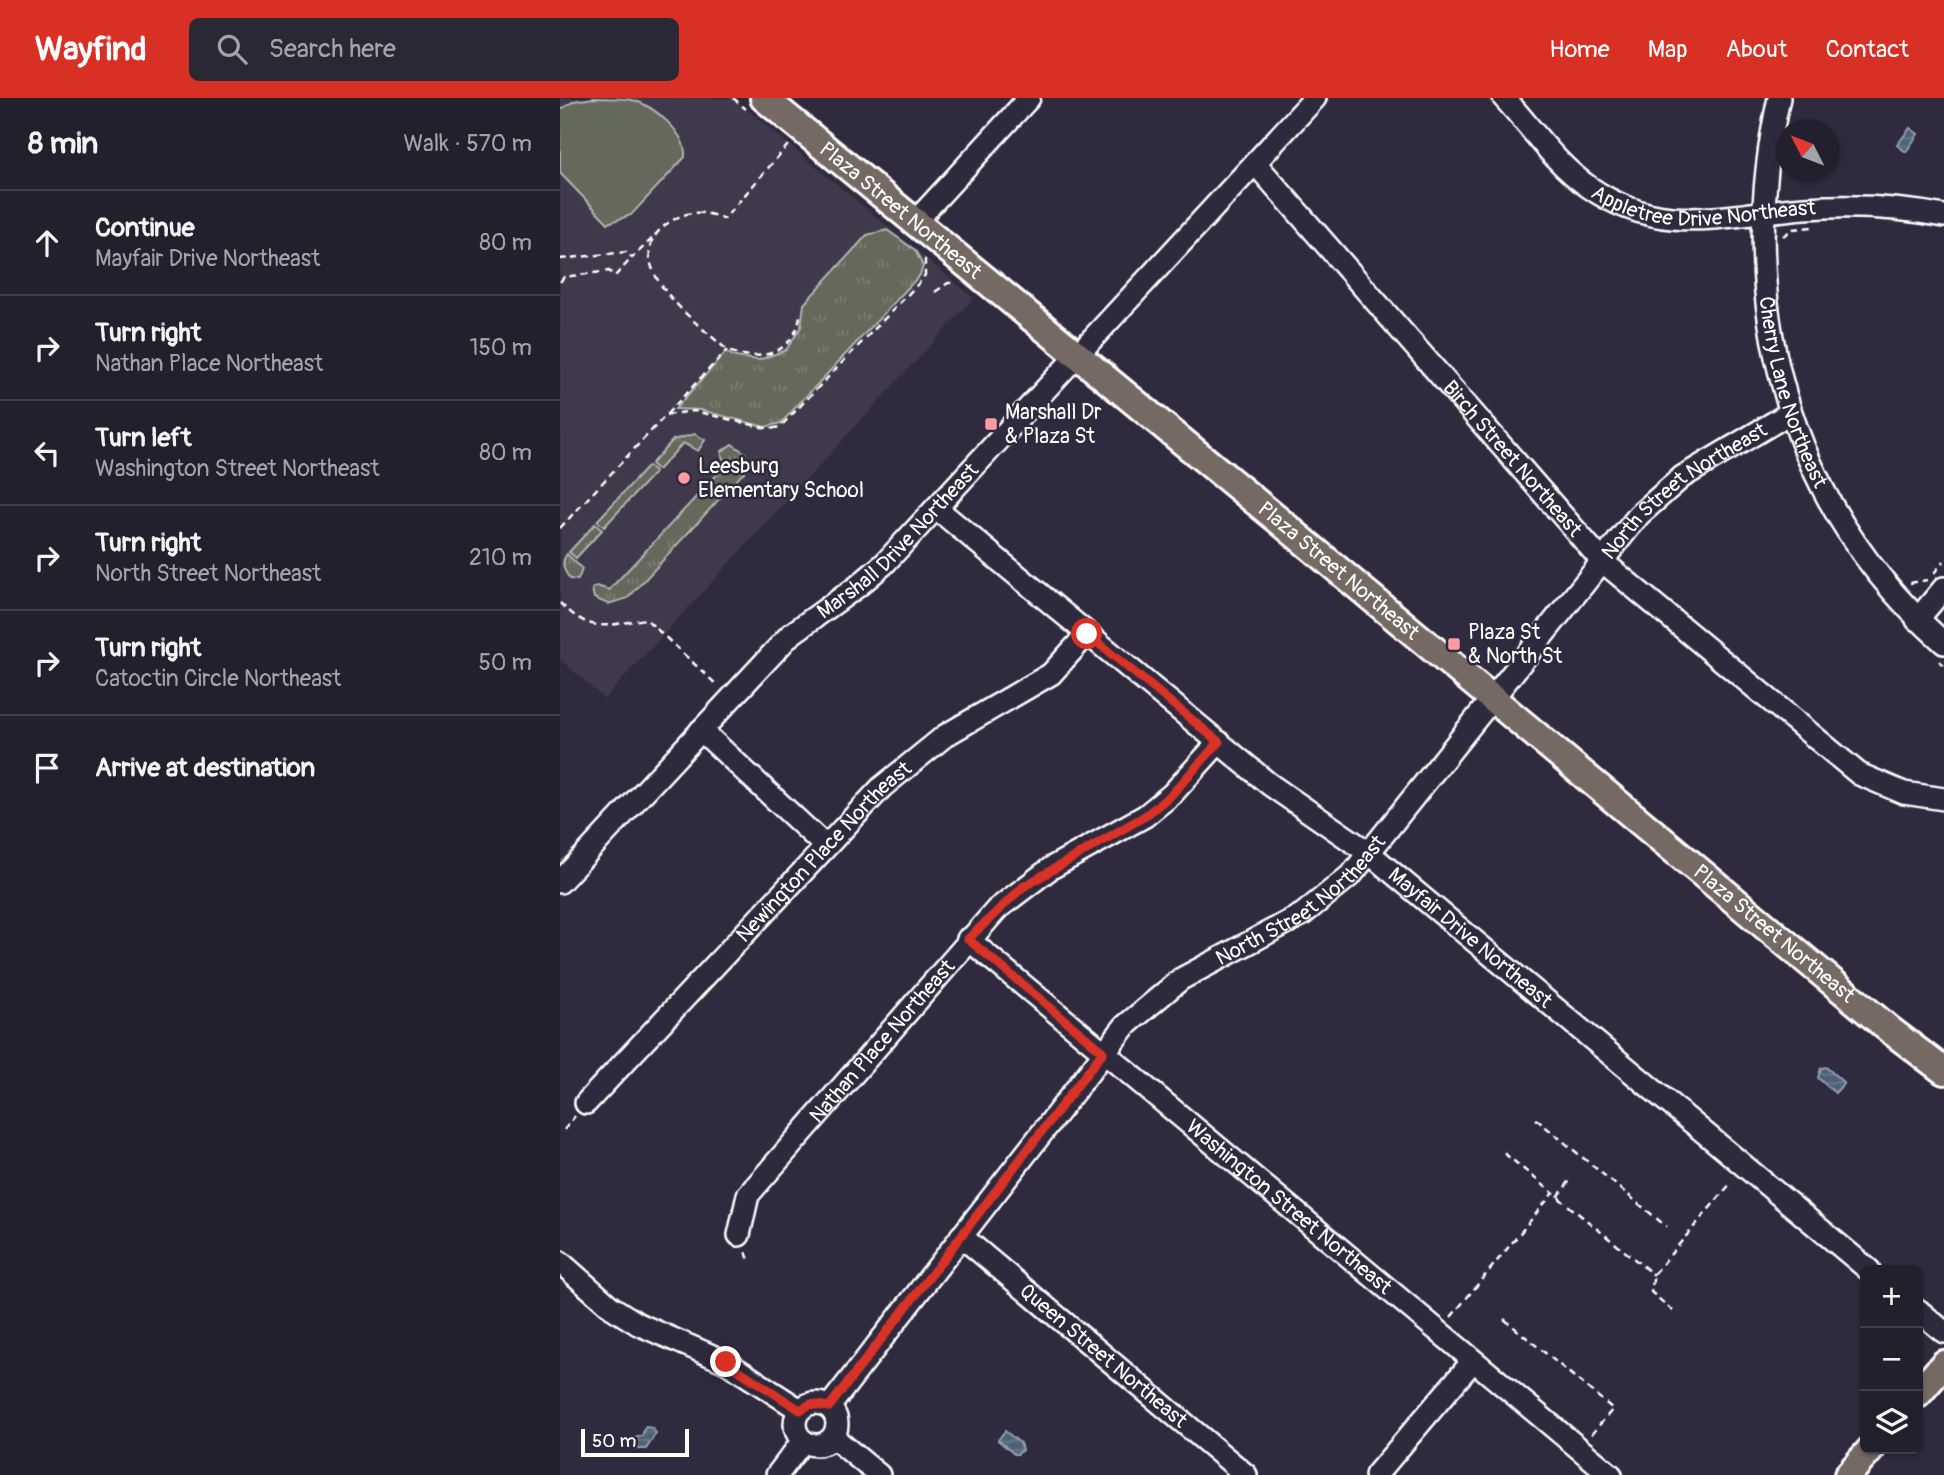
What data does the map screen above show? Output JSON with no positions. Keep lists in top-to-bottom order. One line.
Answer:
{"streets":{"main road":["Plaza Street Northeast"],"street":["Appletree Drive Northeast","Cherry Lane Northeast","Birch Street Northeast","North Street Northeast","Marshall Drive Northeast","Newington Place Northeast","Mayfair Drive Northeast","Nathan Place Northeast","Washington Street Northeast","Queen Street Northeast"]},"crossings":[["Appletree Drive Northeast","Cherry Lane Northeast"],["Plaza Street Northeast","North Street Northeast"],["Plaza Street Northeast","Marshall Drive Northeast"],["Cherry Lane Northeast","North Street Northeast"],["Birch Street Northeast","North Street Northeast"],["Birch Street Northeast","Marshall Drive Northeast"],["North Street Northeast","Mayfair Drive Northeast"],["North Street Northeast","Washington Street Northeast"],["North Street Northeast","Queen Street Northeast"],["Marshall Drive Northeast","Mayfair Drive Northeast"],["Newington Place Northeast","Mayfair Drive Northeast"],["Mayfair Drive Northeast","Nathan Place Northeast"],["Nathan Place Northeast","Washington Street Northeast"]],"places":{"transit":["Marshall Dr & Plaza St","Plaza St & North St"],"other":["Leesburg Elementary School"]},"scale_bar":"50 m","north":"top left","page":{"header":"Wayfind","search":"Search here","nav":["Home","Map","About","Contact"],"heading":["8 min","Walk · 570 m"],"list":[["Continue","Mayfair Drive Northeast","80 m"],["Turn right","Nathan Place Northeast","150 m"],["Turn left","Washington Street Northeast","80 m"],["Turn right","North Street Northeast","210 m"],["Turn right","Catoctin Circle Northeast","50 m"],"Arrive at destination"],"map_buttons":["+","−"],"scale":"50 m"}}
